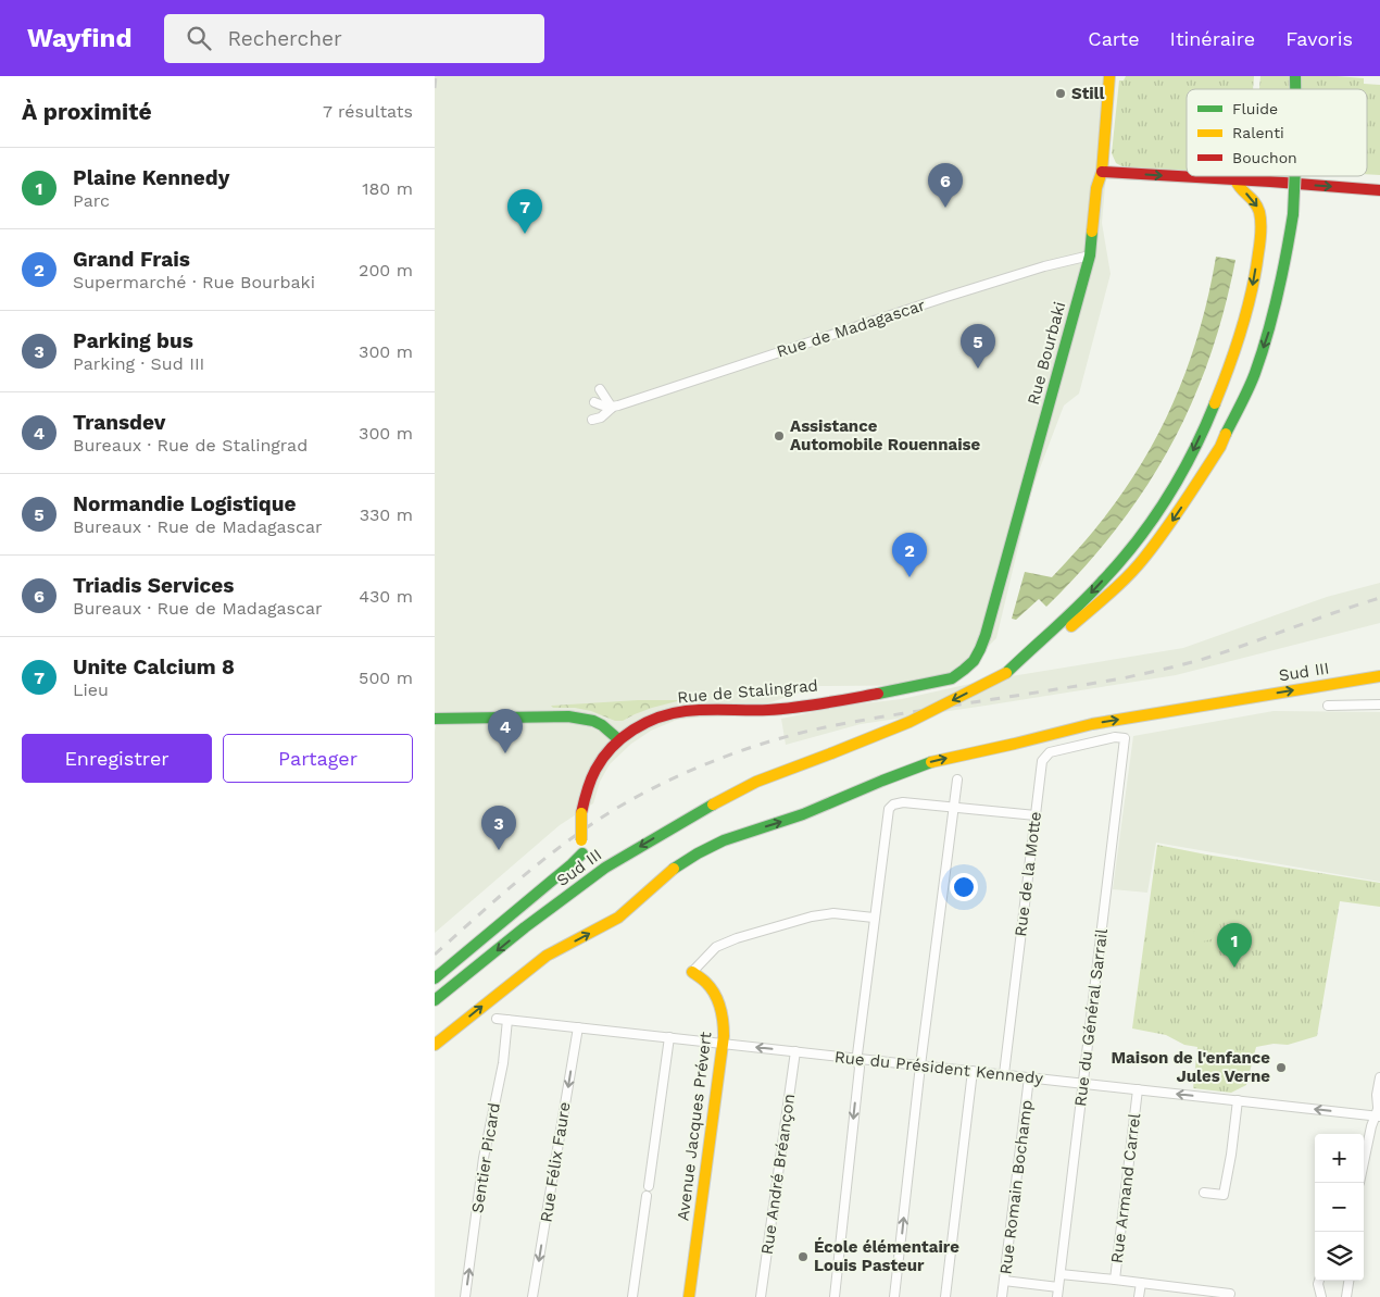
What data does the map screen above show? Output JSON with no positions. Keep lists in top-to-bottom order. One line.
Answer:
{"streets":{"main road":["Rue Bourbaki","Sud III","Rue de Stalingrad","Avenue Jacques Prévert"],"street":["Rue de Madagascar","Rue de la Motte","Rue du Général Sarrail","Rue du Président Kennedy","Sentier Picard","Rue Félix Faure","Rue André Bréançon","Rue Romain Bochamp","Rue Armand Carrel"]},"crossings":[["Rue de Madagascar","Rue Bourbaki"],["Rue Bourbaki","Rue de Stalingrad"],["Rue de la Motte","Rue du Général Sarrail"],["Rue de la Motte","Rue du Président Kennedy"],["Rue du Général Sarrail","Rue du Président Kennedy"],["Rue du Président Kennedy","Avenue Jacques Prévert"],["Rue du Président Kennedy","Sentier Picard"],["Rue du Président Kennedy","Rue Félix Faure"],["Rue du Président Kennedy","Rue André Bréançon"],["Rue du Président Kennedy","Rue Romain Bochamp"],["Rue du Président Kennedy","Rue Armand Carrel"]],"one_way":["Rue du Président Kennedy","Sentier Picard","Rue Félix Faure"],"places":["Still","Assistance Automobile Rouennaise","Maison de l'enfance Jules Verne","École élémentaire Louis Pasteur"],"legend":["Fluide","Ralenti","Bouchon"],"page":{"header":"Wayfind","search":"Rechercher","nav":["Carte","Itinéraire","Favoris"],"heading":["À proximité","7 résultats"],"list":[{"mark":"1","name":"Plaine Kennedy","note":"Parc","value":"180 m"},{"mark":"2","name":"Grand Frais","note":"Supermarché · Rue Bourbaki","value":"200 m"},{"mark":"3","name":"Parking bus","note":"Parking · Sud III","value":"300 m"},{"mark":"4","name":"Transdev","note":"Bureaux · Rue de Stalingrad","value":"300 m"},{"mark":"5","name":"Normandie Logistique","note":"Bureaux · Rue de Madagascar","value":"330 m"},{"mark":"6","name":"Triadis Services","note":"Bureaux · Rue de Madagascar","value":"430 m"},{"mark":"7","name":"Unite Calcium 8","note":"Lieu","value":"500 m"}],"pins":["6","7","5","2","4","3","1"],"buttons":["Enregistrer","Partager"],"map_buttons":["+","−"]}}
